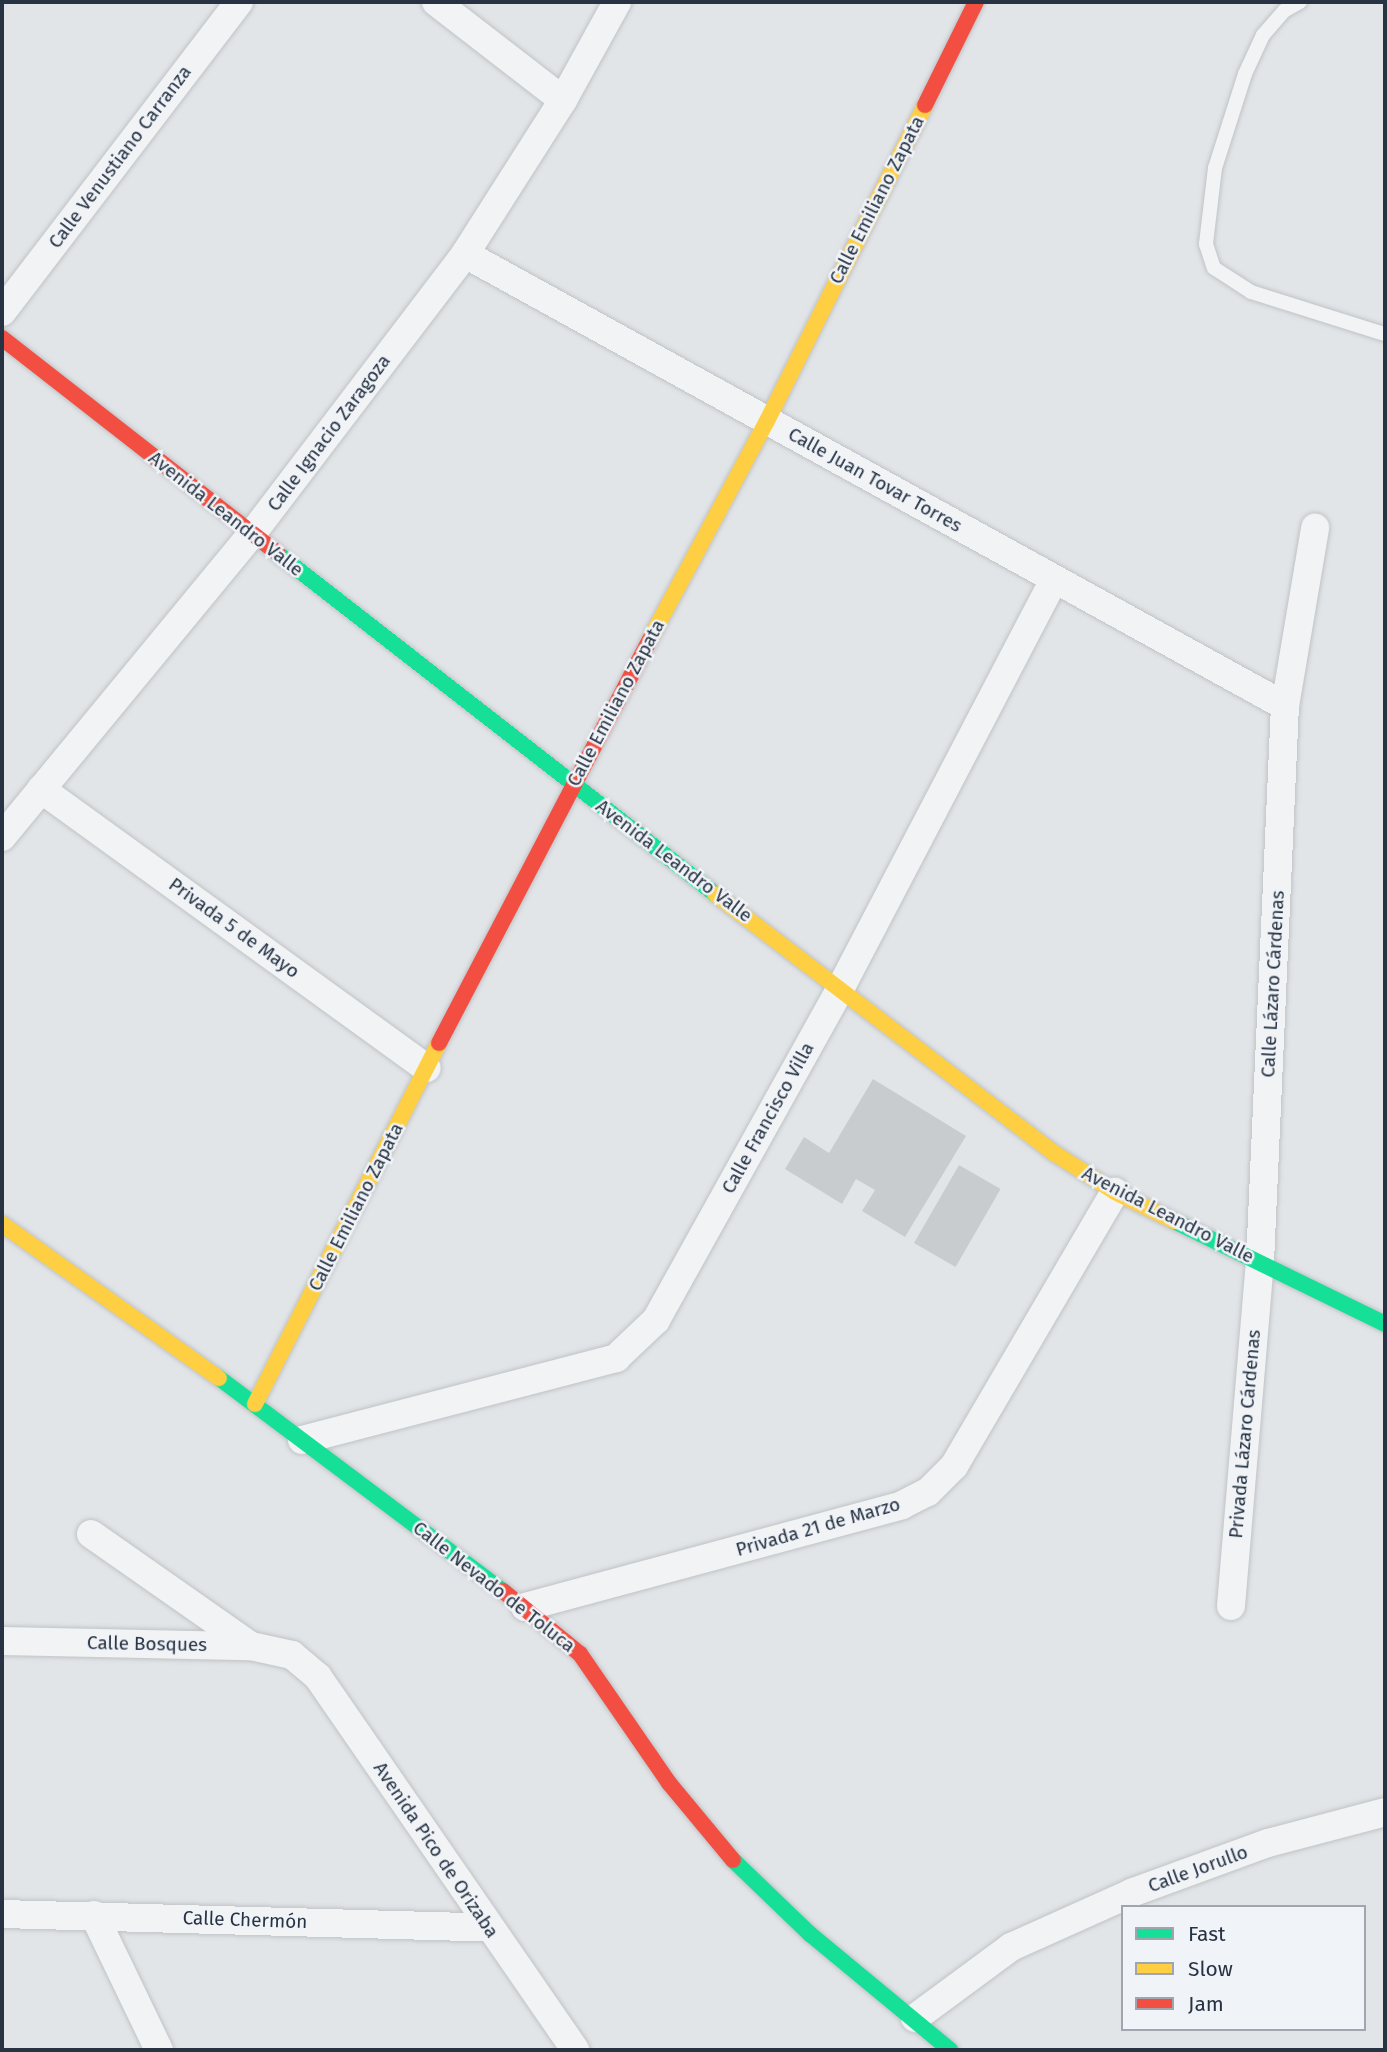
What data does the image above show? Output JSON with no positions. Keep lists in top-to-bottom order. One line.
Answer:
{"streets":{"street":["Calle Venustiano Carranza","Calle Emiliano Zapata","Calle Ignacio Zaragoza","Calle Juan Tovar Torres","Avenida Leandro Valle","Privada 5 de Mayo","Calle Lázaro Cárdenas","Calle Francisco Villa","Privada Lázaro Cárdenas","Privada 21 de Marzo","Calle Nevado de Toluca","Calle Bosques","Avenida Pico de Orizaba","Calle Jorullo","Calle Chermón"]},"crossings":[["Calle Emiliano Zapata","Calle Juan Tovar Torres"],["Calle Emiliano Zapata","Avenida Leandro Valle"],["Calle Emiliano Zapata","Privada 5 de Mayo"],["Calle Emiliano Zapata","Calle Nevado de Toluca"],["Calle Ignacio Zaragoza","Calle Juan Tovar Torres"],["Calle Ignacio Zaragoza","Avenida Leandro Valle"],["Calle Ignacio Zaragoza","Privada 5 de Mayo"],["Calle Juan Tovar Torres","Calle Lázaro Cárdenas"],["Calle Juan Tovar Torres","Calle Francisco Villa"],["Avenida Leandro Valle","Calle Lázaro Cárdenas"],["Avenida Leandro Valle","Calle Francisco Villa"],["Avenida Leandro Valle","Privada Lázaro Cárdenas"],["Avenida Leandro Valle","Privada 21 de Marzo"],["Calle Lázaro Cárdenas","Privada Lázaro Cárdenas"],["Calle Francisco Villa","Calle Nevado de Toluca"],["Privada 21 de Marzo","Calle Nevado de Toluca"],["Calle Nevado de Toluca","Calle Jorullo"],["Calle Bosques","Avenida Pico de Orizaba"],["Avenida Pico de Orizaba","Calle Chermón"]],"legend":["Fast","Slow","Jam"]}
